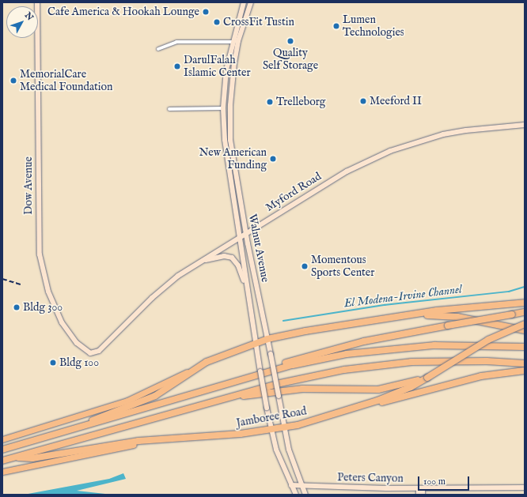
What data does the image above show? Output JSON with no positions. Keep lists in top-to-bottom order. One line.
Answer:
{"streets":{"highway":["Jamboree Road"],"street":["Dow Avenue","Myford Road","Walnut Avenue","Peters Canyon"]},"crossings":[["Dow Avenue","Myford Road"],["Myford Road","Walnut Avenue"],["Walnut Avenue","Jamboree Road"],["Walnut Avenue","Peters Canyon"]],"water":["El Modena-Irvine Channel"],"places":["Cafe America & Hookah Lounge","CrossFit Tustin","Lumen Technologies","Quality Self Storage","DarulFalah Islamic Center","MemorialCare Medical Foundation","Meeford II","Trelleborg","New American Funding","Momentous Sports Center","Bldg 300","Bldg 100"],"scale_bar":"100 m","north":"top right"}
